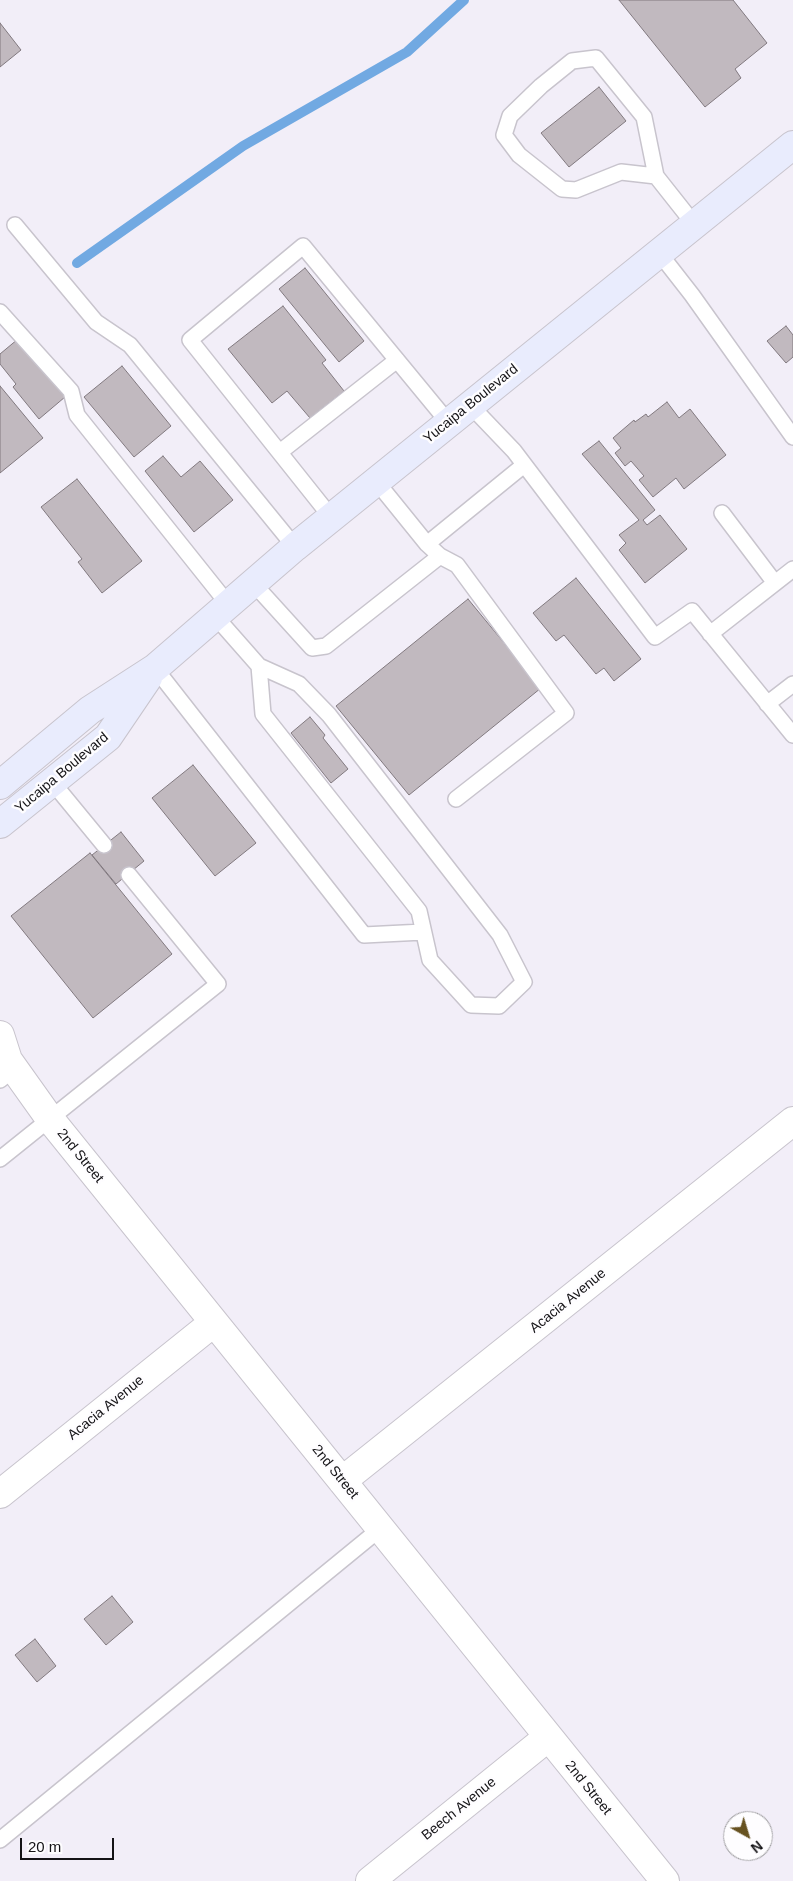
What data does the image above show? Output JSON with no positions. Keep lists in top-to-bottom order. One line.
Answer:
{"streets":{"main road":["Yucaipa Boulevard"],"street":["2nd Street","Acacia Avenue","Beech Avenue"]},"crossings":[["2nd Street","Acacia Avenue"],["2nd Street","Beech Avenue"]],"scale_bar":"20 m","north":"bottom right"}
